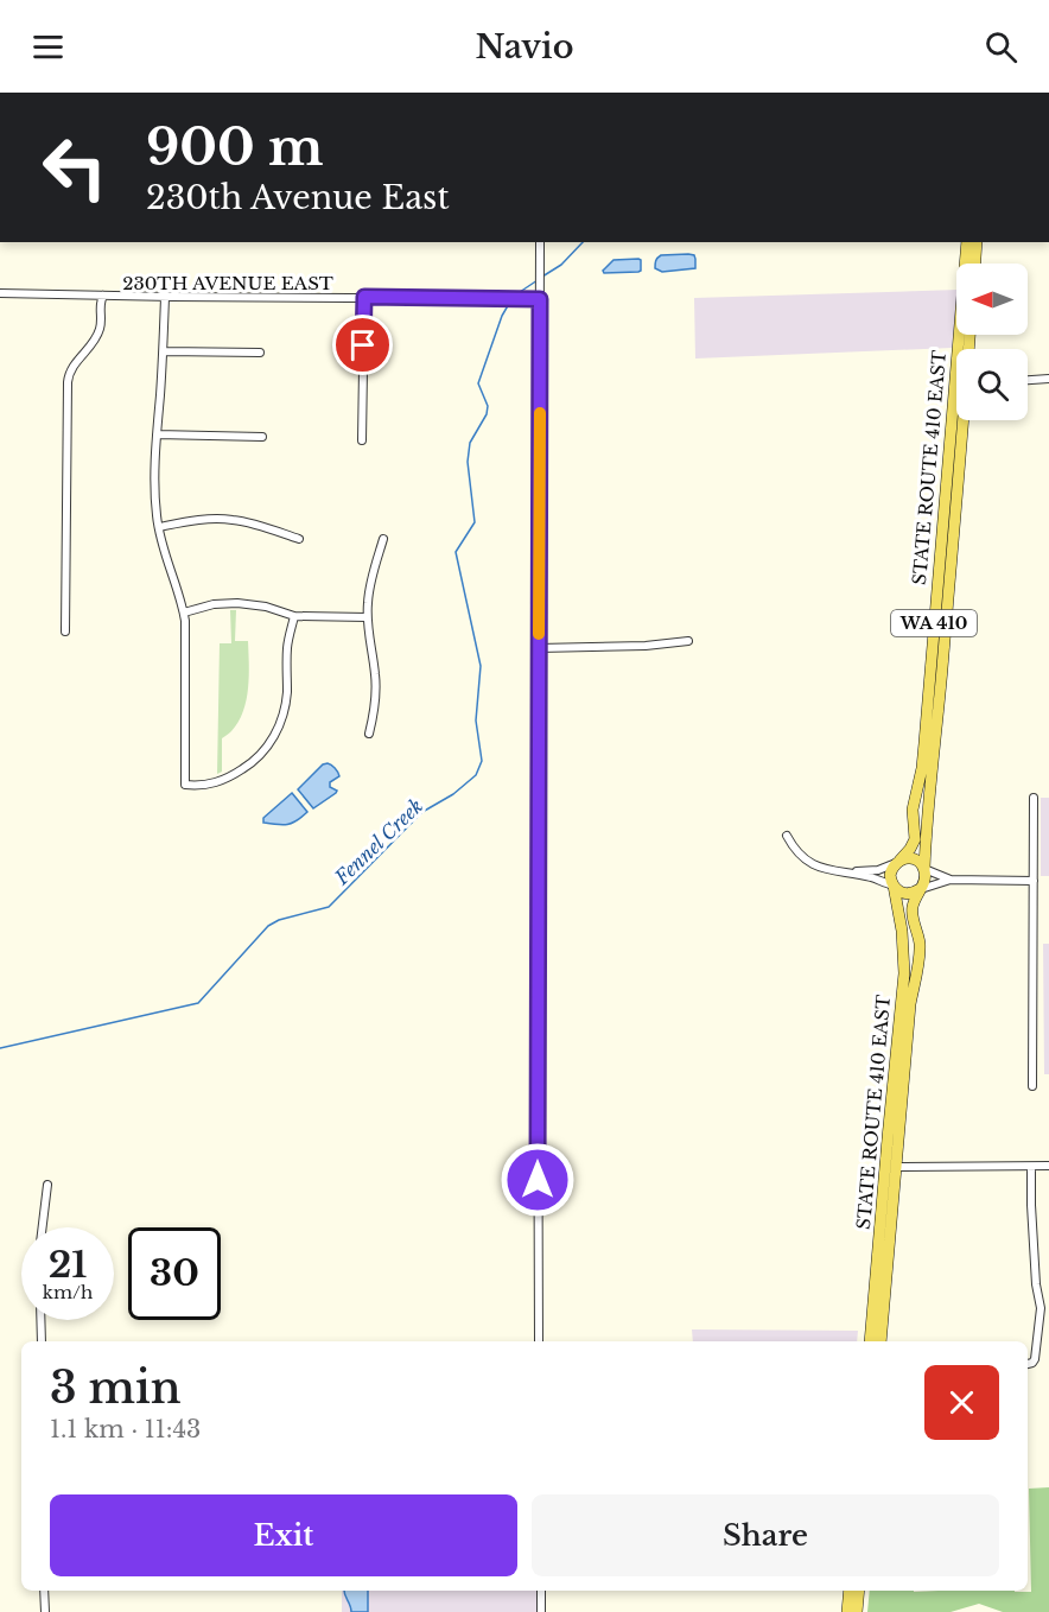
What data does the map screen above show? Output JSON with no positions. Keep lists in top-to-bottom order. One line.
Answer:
{"streets":{"main road":["STATE ROUTE 410 EAST","WA 410"],"street":["230TH AVENUE EAST"]},"crossings":[["STATE ROUTE 410 EAST","WA 410"]],"water":["Fennel Creek"],"north":"left","page":{"header":"Navio","turn":["900 m","230th Avenue East"],"speed":"21 km/h","limit":"30","heading":["3 min","1.1 km · 11:43"],"buttons":["Exit","Share"]}}
